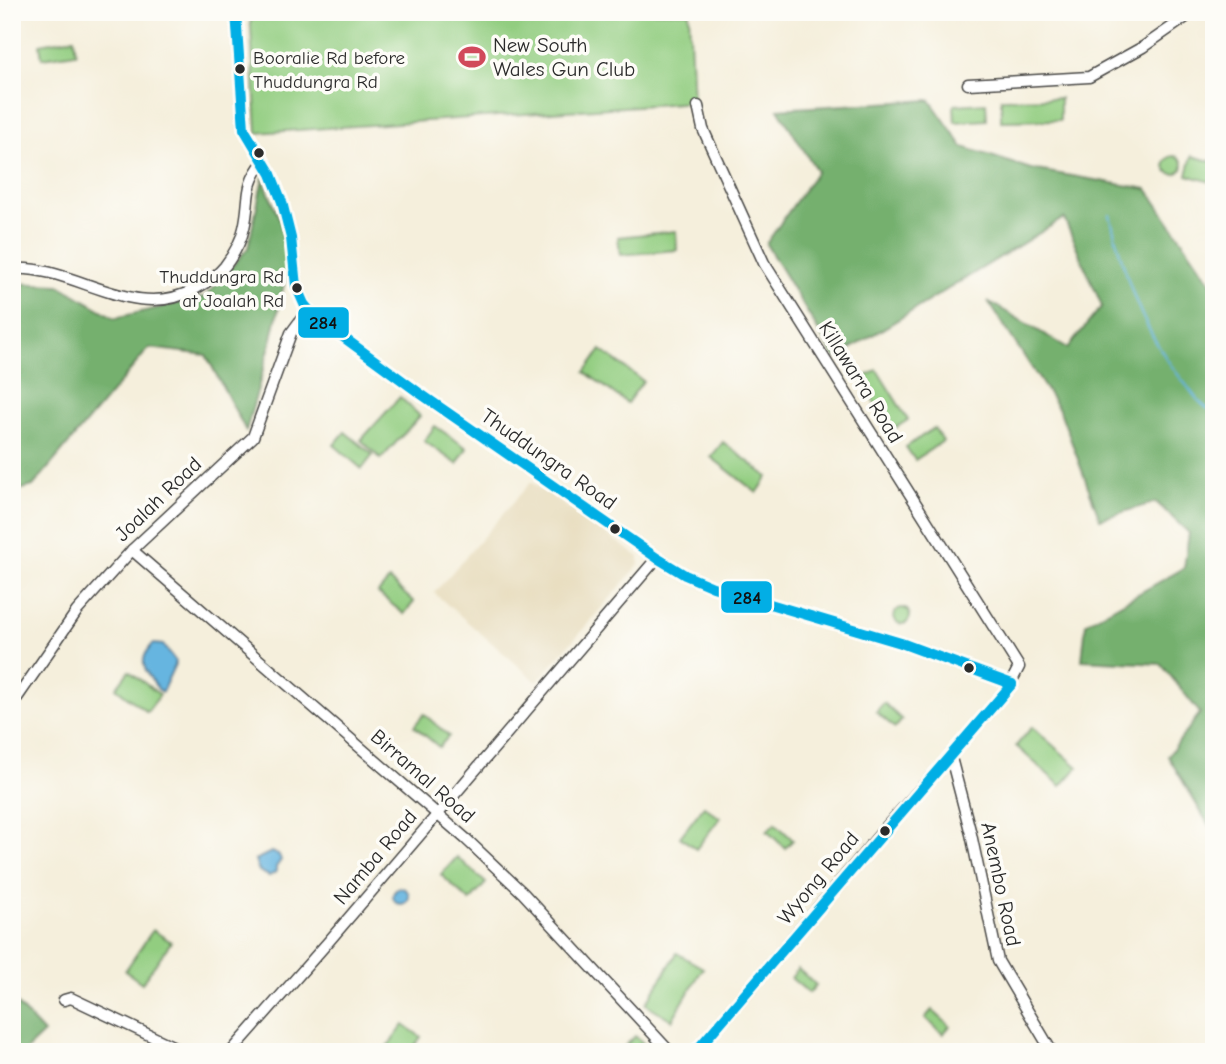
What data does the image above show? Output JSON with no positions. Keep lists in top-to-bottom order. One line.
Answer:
{"streets":{"street":["Killawarra Road","Thuddungra Road","Joalah Road","Birramal Road","Namba Road","Wyong Road","Anembo Road"]},"crossings":[["Killawarra Road","Wyong Road"],["Thuddungra Road","Joalah Road"],["Thuddungra Road","Namba Road"],["Thuddungra Road","Wyong Road"],["Joalah Road","Birramal Road"],["Birramal Road","Namba Road"],["Wyong Road","Anembo Road"]],"places":{"sports":["New South Wales Gun Club"],"other":["Booralie Rd before Thuddungra Rd","Thuddungra Rd at Joalah Rd"]},"lines":["transit line 284"]}
